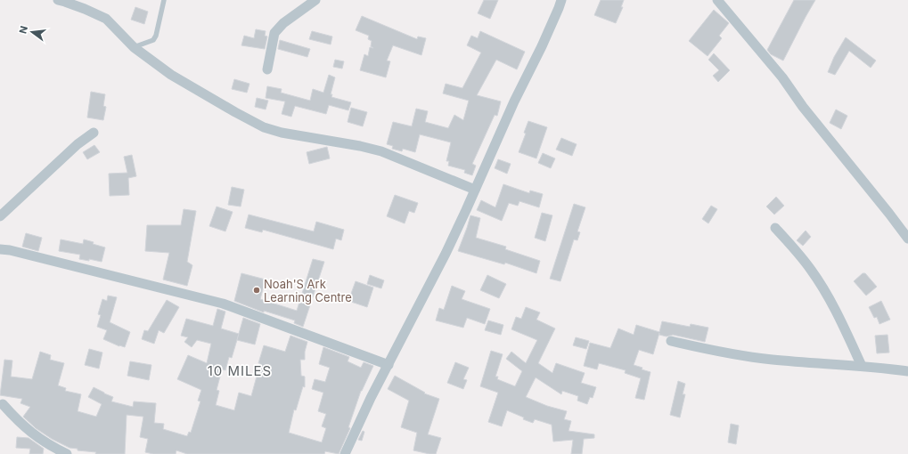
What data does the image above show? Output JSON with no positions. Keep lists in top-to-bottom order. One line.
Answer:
{"districts":["10 MILES"],"places":["Noah'S Ark Learning Centre"],"north":"left"}
